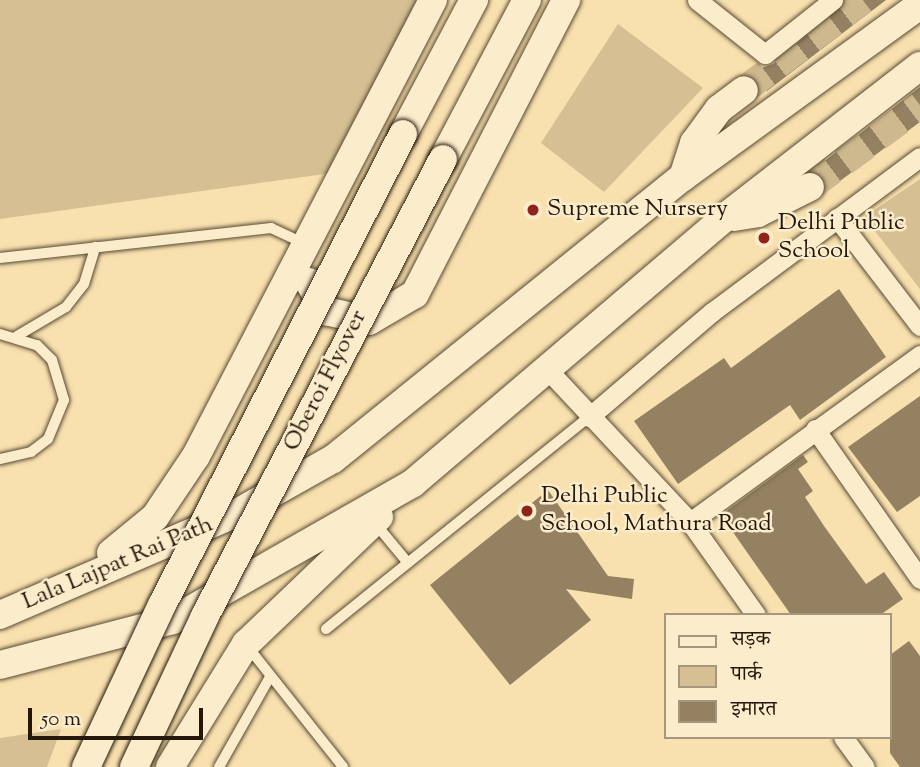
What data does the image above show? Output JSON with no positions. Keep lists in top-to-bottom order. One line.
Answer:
{"streets":{"main road":["Oberoi Flyover","Lala Lajpat Rai Path"]},"places":["Supreme Nursery","Delhi Public School","Delhi Public School, Mathura Road"],"legend":["सड़क","पार्क","इमारत"],"scale_bar":"50 m"}
